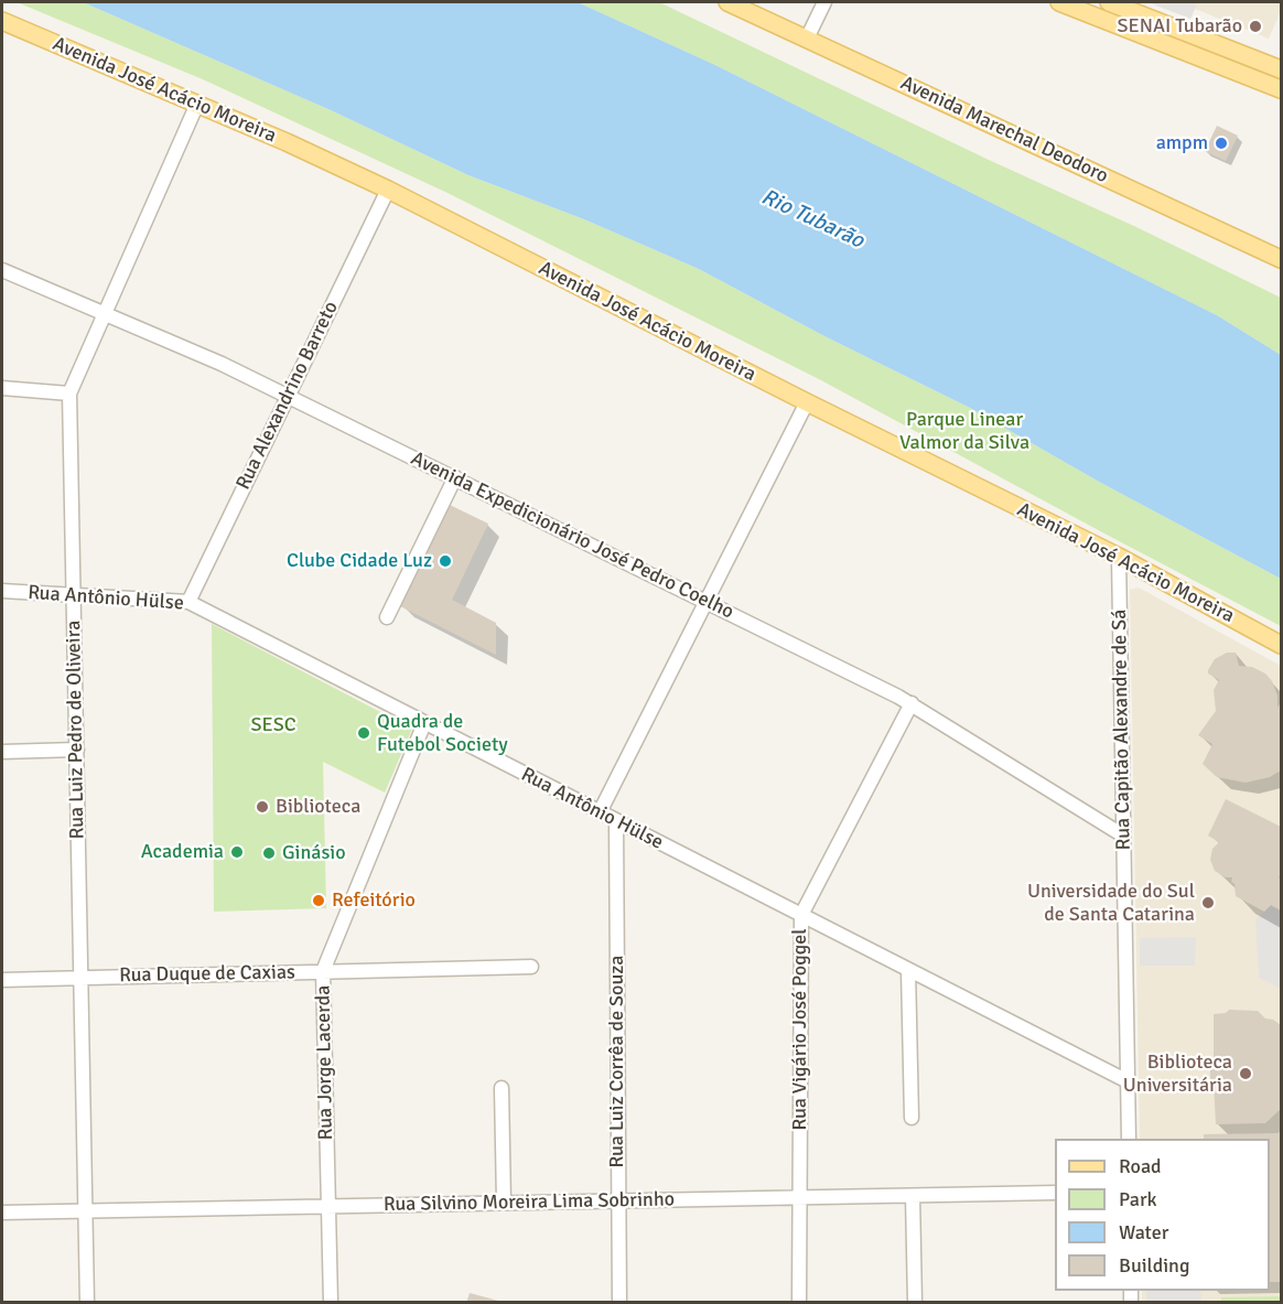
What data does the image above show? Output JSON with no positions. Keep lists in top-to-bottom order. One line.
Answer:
{"streets":{"main road":["Avenida José Acácio Moreira","Avenida Marechal Deodoro"],"street":["Rua Alexandrino Barreto","Avenida Expedicionário José Pedro Coelho","Rua Antônio Hülse","Rua Luiz Pedro de Oliveira","Rua Capitão Alexandre de Sá","Rua Duque de Caxias","Rua Vigário José Poggel","Rua Luiz Corrêa de Souza","Rua Jorge Lacerda","Rua Silvino Moreira Lima Sobrinho"]},"crossings":[["Avenida José Acácio Moreira","Rua Alexandrino Barreto"],["Avenida José Acácio Moreira","Rua Luiz Pedro de Oliveira"],["Avenida José Acácio Moreira","Rua Capitão Alexandre de Sá"],["Rua Alexandrino Barreto","Avenida Expedicionário José Pedro Coelho"],["Rua Alexandrino Barreto","Rua Antônio Hülse"],["Avenida Expedicionário José Pedro Coelho","Rua Luiz Pedro de Oliveira"],["Avenida Expedicionário José Pedro Coelho","Rua Capitão Alexandre de Sá"],["Avenida Expedicionário José Pedro Coelho","Rua Vigário José Poggel"],["Rua Antônio Hülse","Rua Luiz Pedro de Oliveira"],["Rua Antônio Hülse","Rua Capitão Alexandre de Sá"],["Rua Antônio Hülse","Rua Vigário José Poggel"],["Rua Antônio Hülse","Rua Luiz Corrêa de Souza"],["Rua Antônio Hülse","Rua Jorge Lacerda"],["Rua Luiz Pedro de Oliveira","Rua Duque de Caxias"],["Rua Luiz Pedro de Oliveira","Rua Silvino Moreira Lima Sobrinho"],["Rua Duque de Caxias","Rua Jorge Lacerda"],["Rua Vigário José Poggel","Rua Silvino Moreira Lima Sobrinho"],["Rua Luiz Corrêa de Souza","Rua Silvino Moreira Lima Sobrinho"],["Rua Jorge Lacerda","Rua Silvino Moreira Lima Sobrinho"]],"water":["Rio Tubarão"],"parks":["Parque Linear Valmor da Silva","SESC"],"places":["SENAI Tubarão","ampm","Clube Cidade Luz","Quadra de Futebol Society","Biblioteca","Academia","Ginásio","Refeitório","Universidade do Sul de Santa Catarina","Biblioteca Universitária"],"legend":["Road","Park","Water","Building"]}
